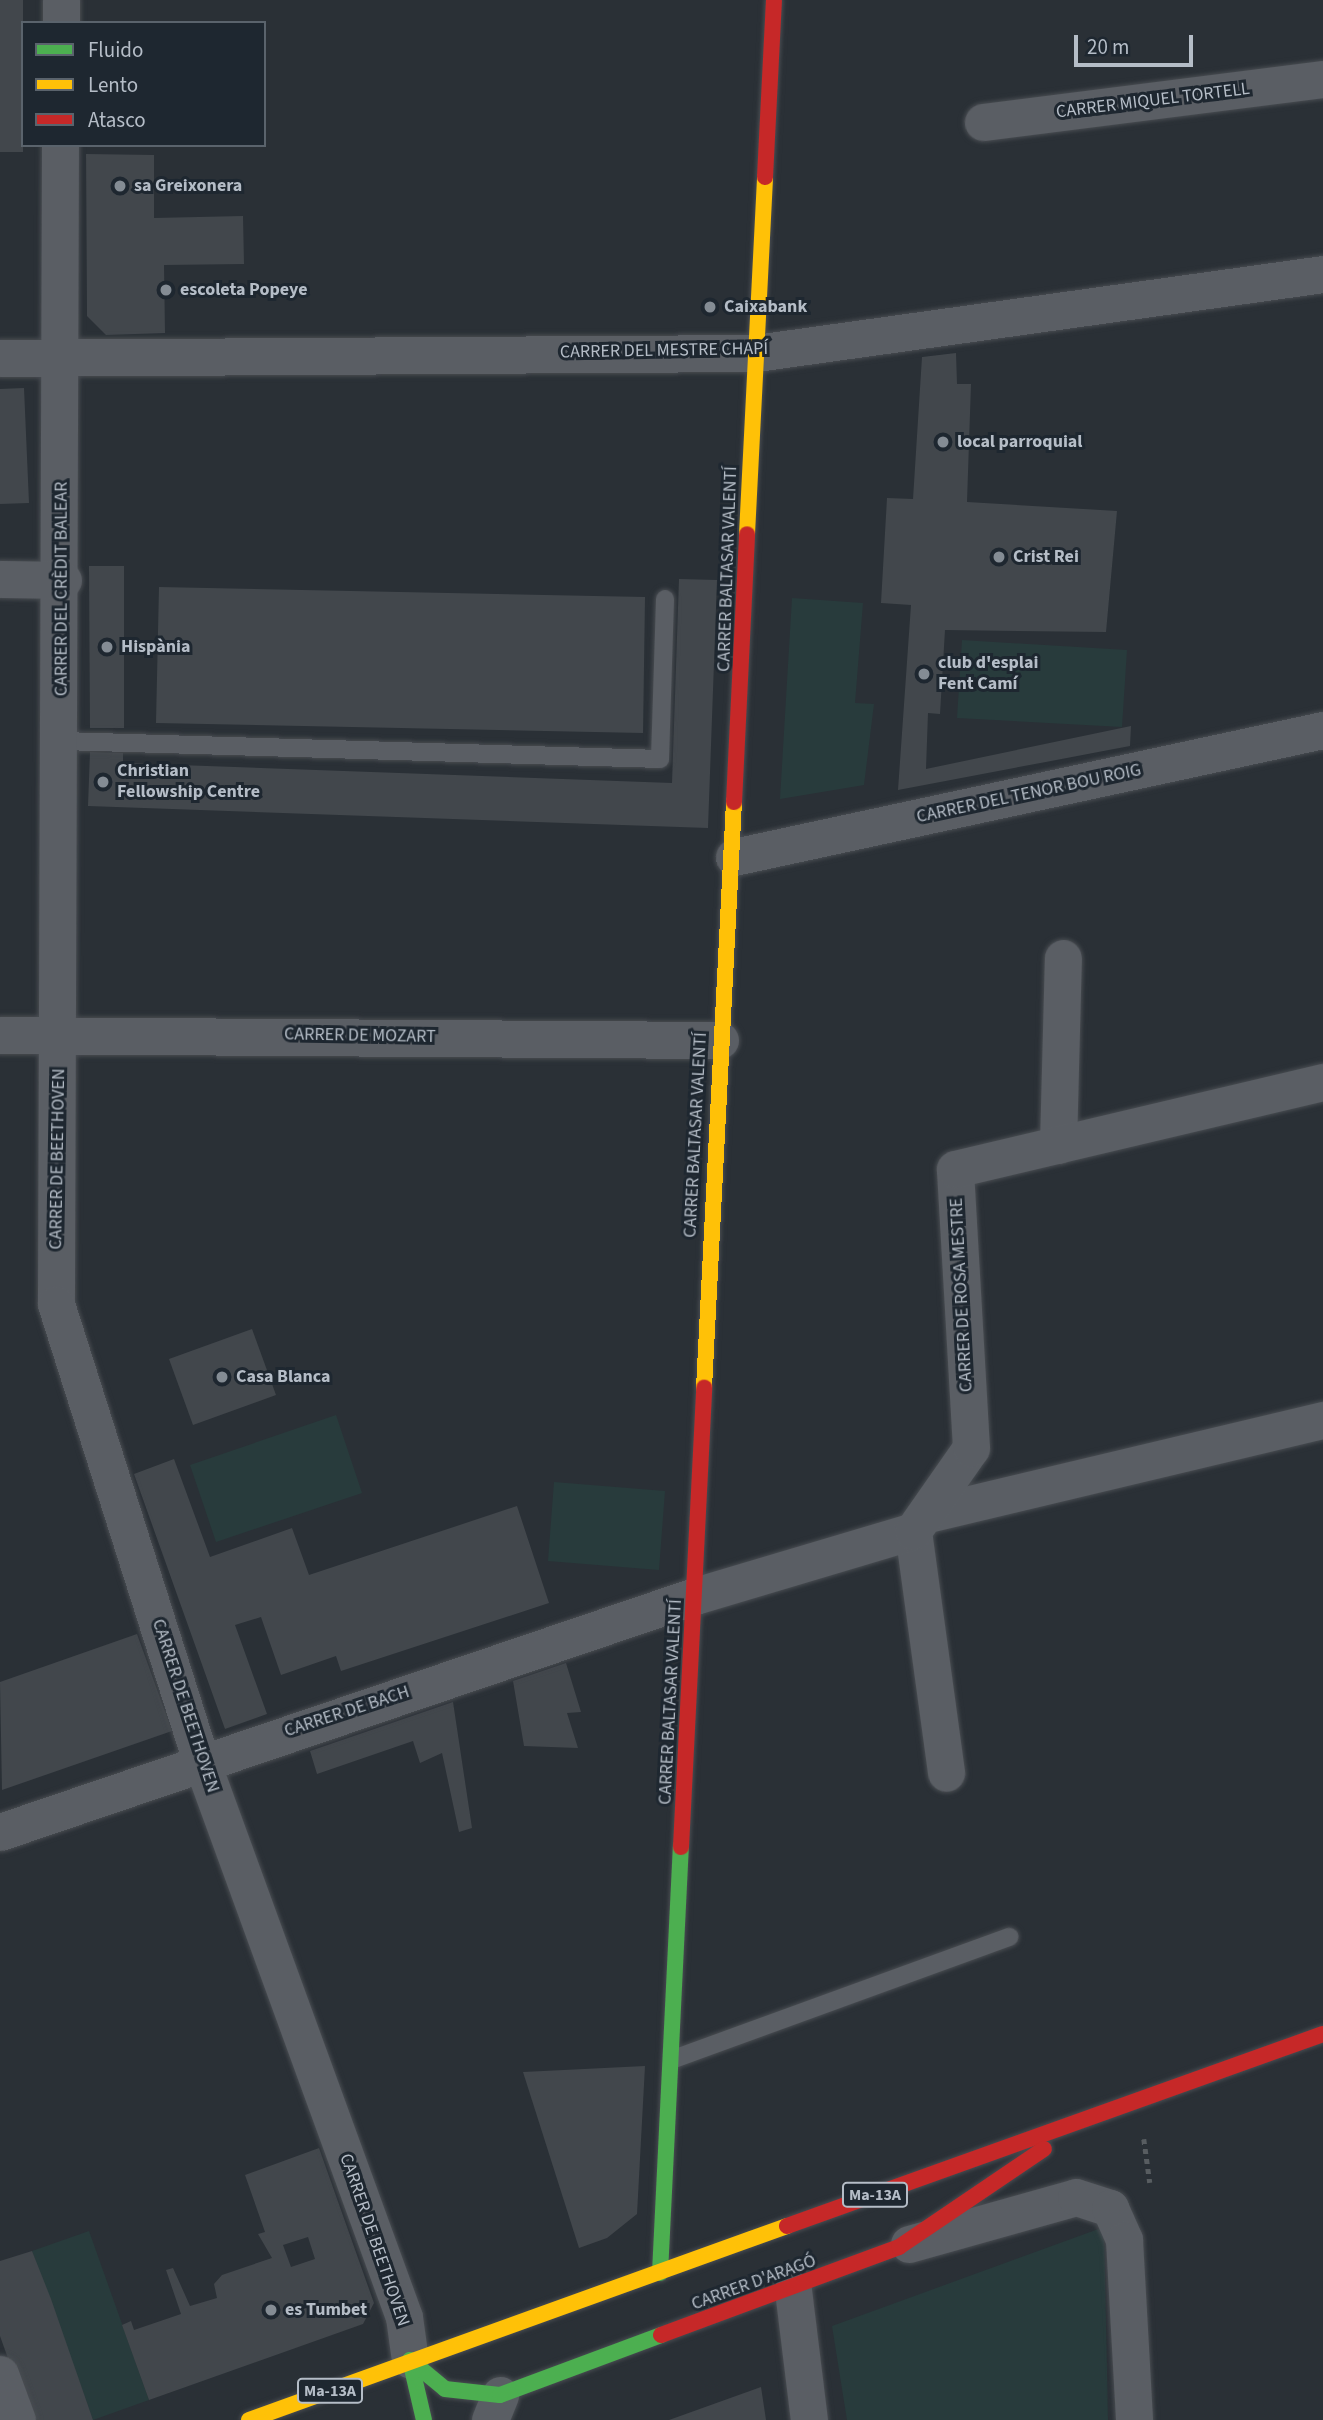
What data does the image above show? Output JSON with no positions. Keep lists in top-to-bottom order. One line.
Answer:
{"streets":{"street":["CARRER MIQUEL TORTELL","CARRER DEL MESTRE CHAPÍ","CARRER BALTASAR VALENTÍ","CARRER DEL CRÈDIT BALEAR","CARRER DEL TENOR BOU ROIG","CARRER DE MOZART","CARRER DE BEETHOVEN","CARRER DE ROSA MESTRE","CARRER DE BACH","Ma-13A","CARRER D'ARAGÓ"]},"crossings":[["CARRER DEL MESTRE CHAPÍ","CARRER BALTASAR VALENTÍ"],["CARRER DEL MESTRE CHAPÍ","CARRER DEL CRÈDIT BALEAR"],["CARRER BALTASAR VALENTÍ","CARRER DEL TENOR BOU ROIG"],["CARRER BALTASAR VALENTÍ","CARRER DE MOZART"],["CARRER BALTASAR VALENTÍ","CARRER DE BACH"],["CARRER BALTASAR VALENTÍ","CARRER D'ARAGÓ"],["CARRER DEL CRÈDIT BALEAR","CARRER DE MOZART"],["CARRER DEL CRÈDIT BALEAR","CARRER DE BEETHOVEN"],["CARRER DE MOZART","CARRER DE BEETHOVEN"],["CARRER DE BEETHOVEN","CARRER DE BACH"],["CARRER DE BEETHOVEN","CARRER D'ARAGÓ"]],"places":["sa Greixonera","escoleta Popeye","Caixabank","local parroquial","Crist Rei","Hispània","club d'esplai Fent Camí","Christian Fellowship Centre","Casa Blanca","es Tumbet"],"legend":["Fluido","Lento","Atasco"],"scale_bar":"20 m"}
